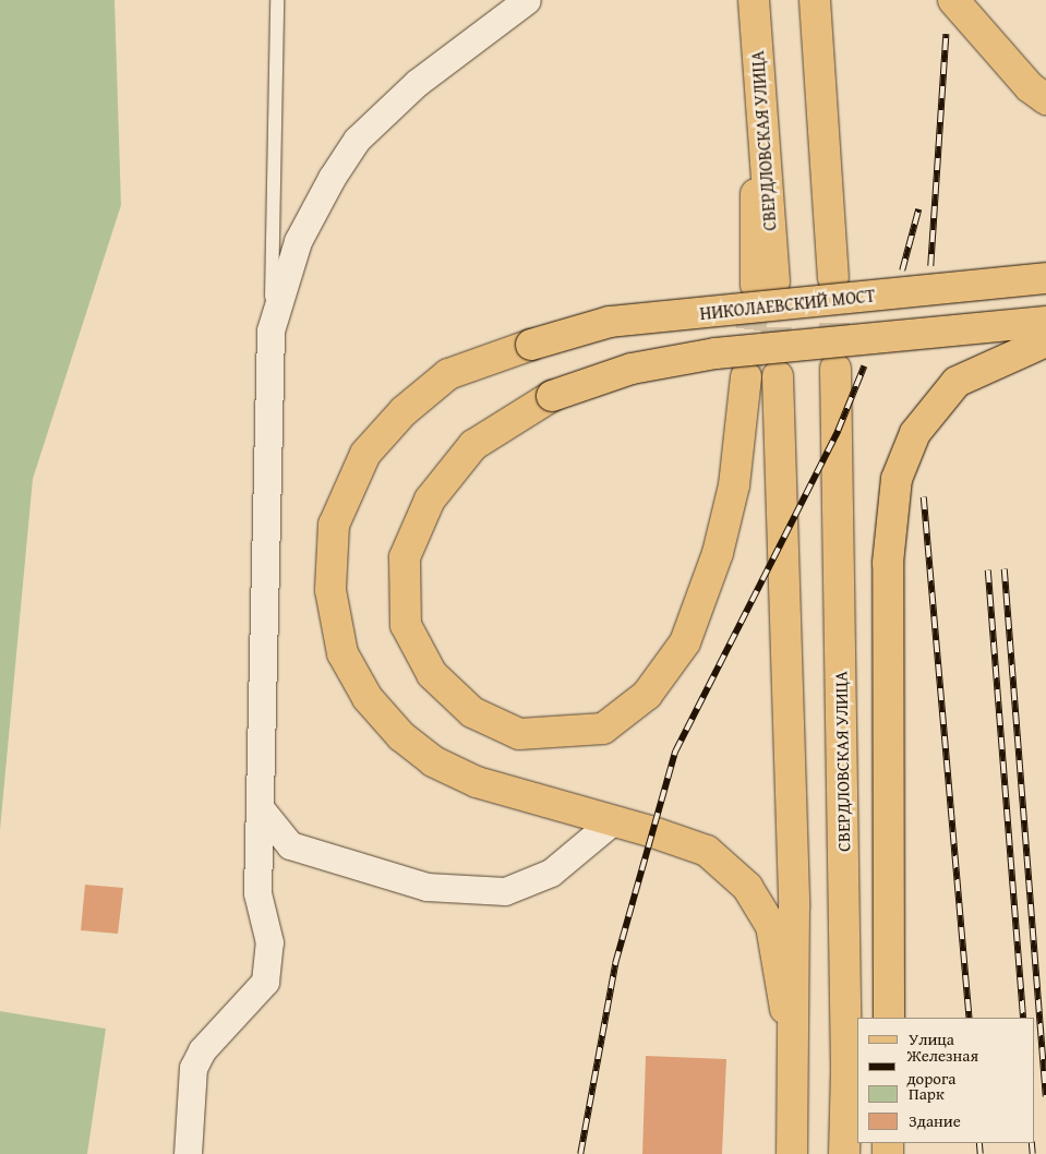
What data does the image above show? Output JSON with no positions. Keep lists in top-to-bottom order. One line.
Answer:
{"streets":{"main road":["СВЕРДЛОВСКАЯ УЛИЦА","НИКОЛАЕВСКИЙ МОСТ"]},"legend":["Улица","Железная дорога","Парк","Здание"]}
